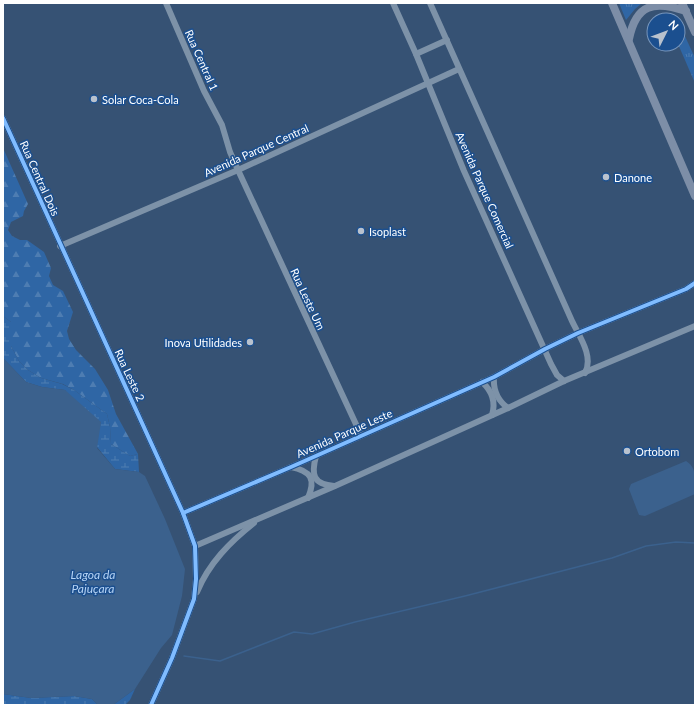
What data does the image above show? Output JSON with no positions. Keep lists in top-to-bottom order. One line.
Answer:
{"streets":{"street":["Rua Central 1","Avenida Parque Central","Rua Central Dois","Avenida Parque Comercial","Rua Leste Um","Rua Leste 2","Avenida Parque Leste"]},"crossings":[["Rua Central 1","Avenida Parque Central"],["Rua Central 1","Rua Leste Um"],["Avenida Parque Central","Rua Central Dois"],["Avenida Parque Central","Avenida Parque Comercial"],["Avenida Parque Central","Rua Leste Um"],["Avenida Parque Central","Rua Leste 2"],["Rua Central Dois","Rua Leste 2"],["Avenida Parque Comercial","Avenida Parque Leste"],["Rua Leste Um","Avenida Parque Leste"],["Rua Leste 2","Avenida Parque Leste"]],"water":["Lagoa da Pajuçara"],"places":["Solar Coca-Cola","Danone","Isoplast","Inova Utilidades","Ortobom"],"north":"top right"}
